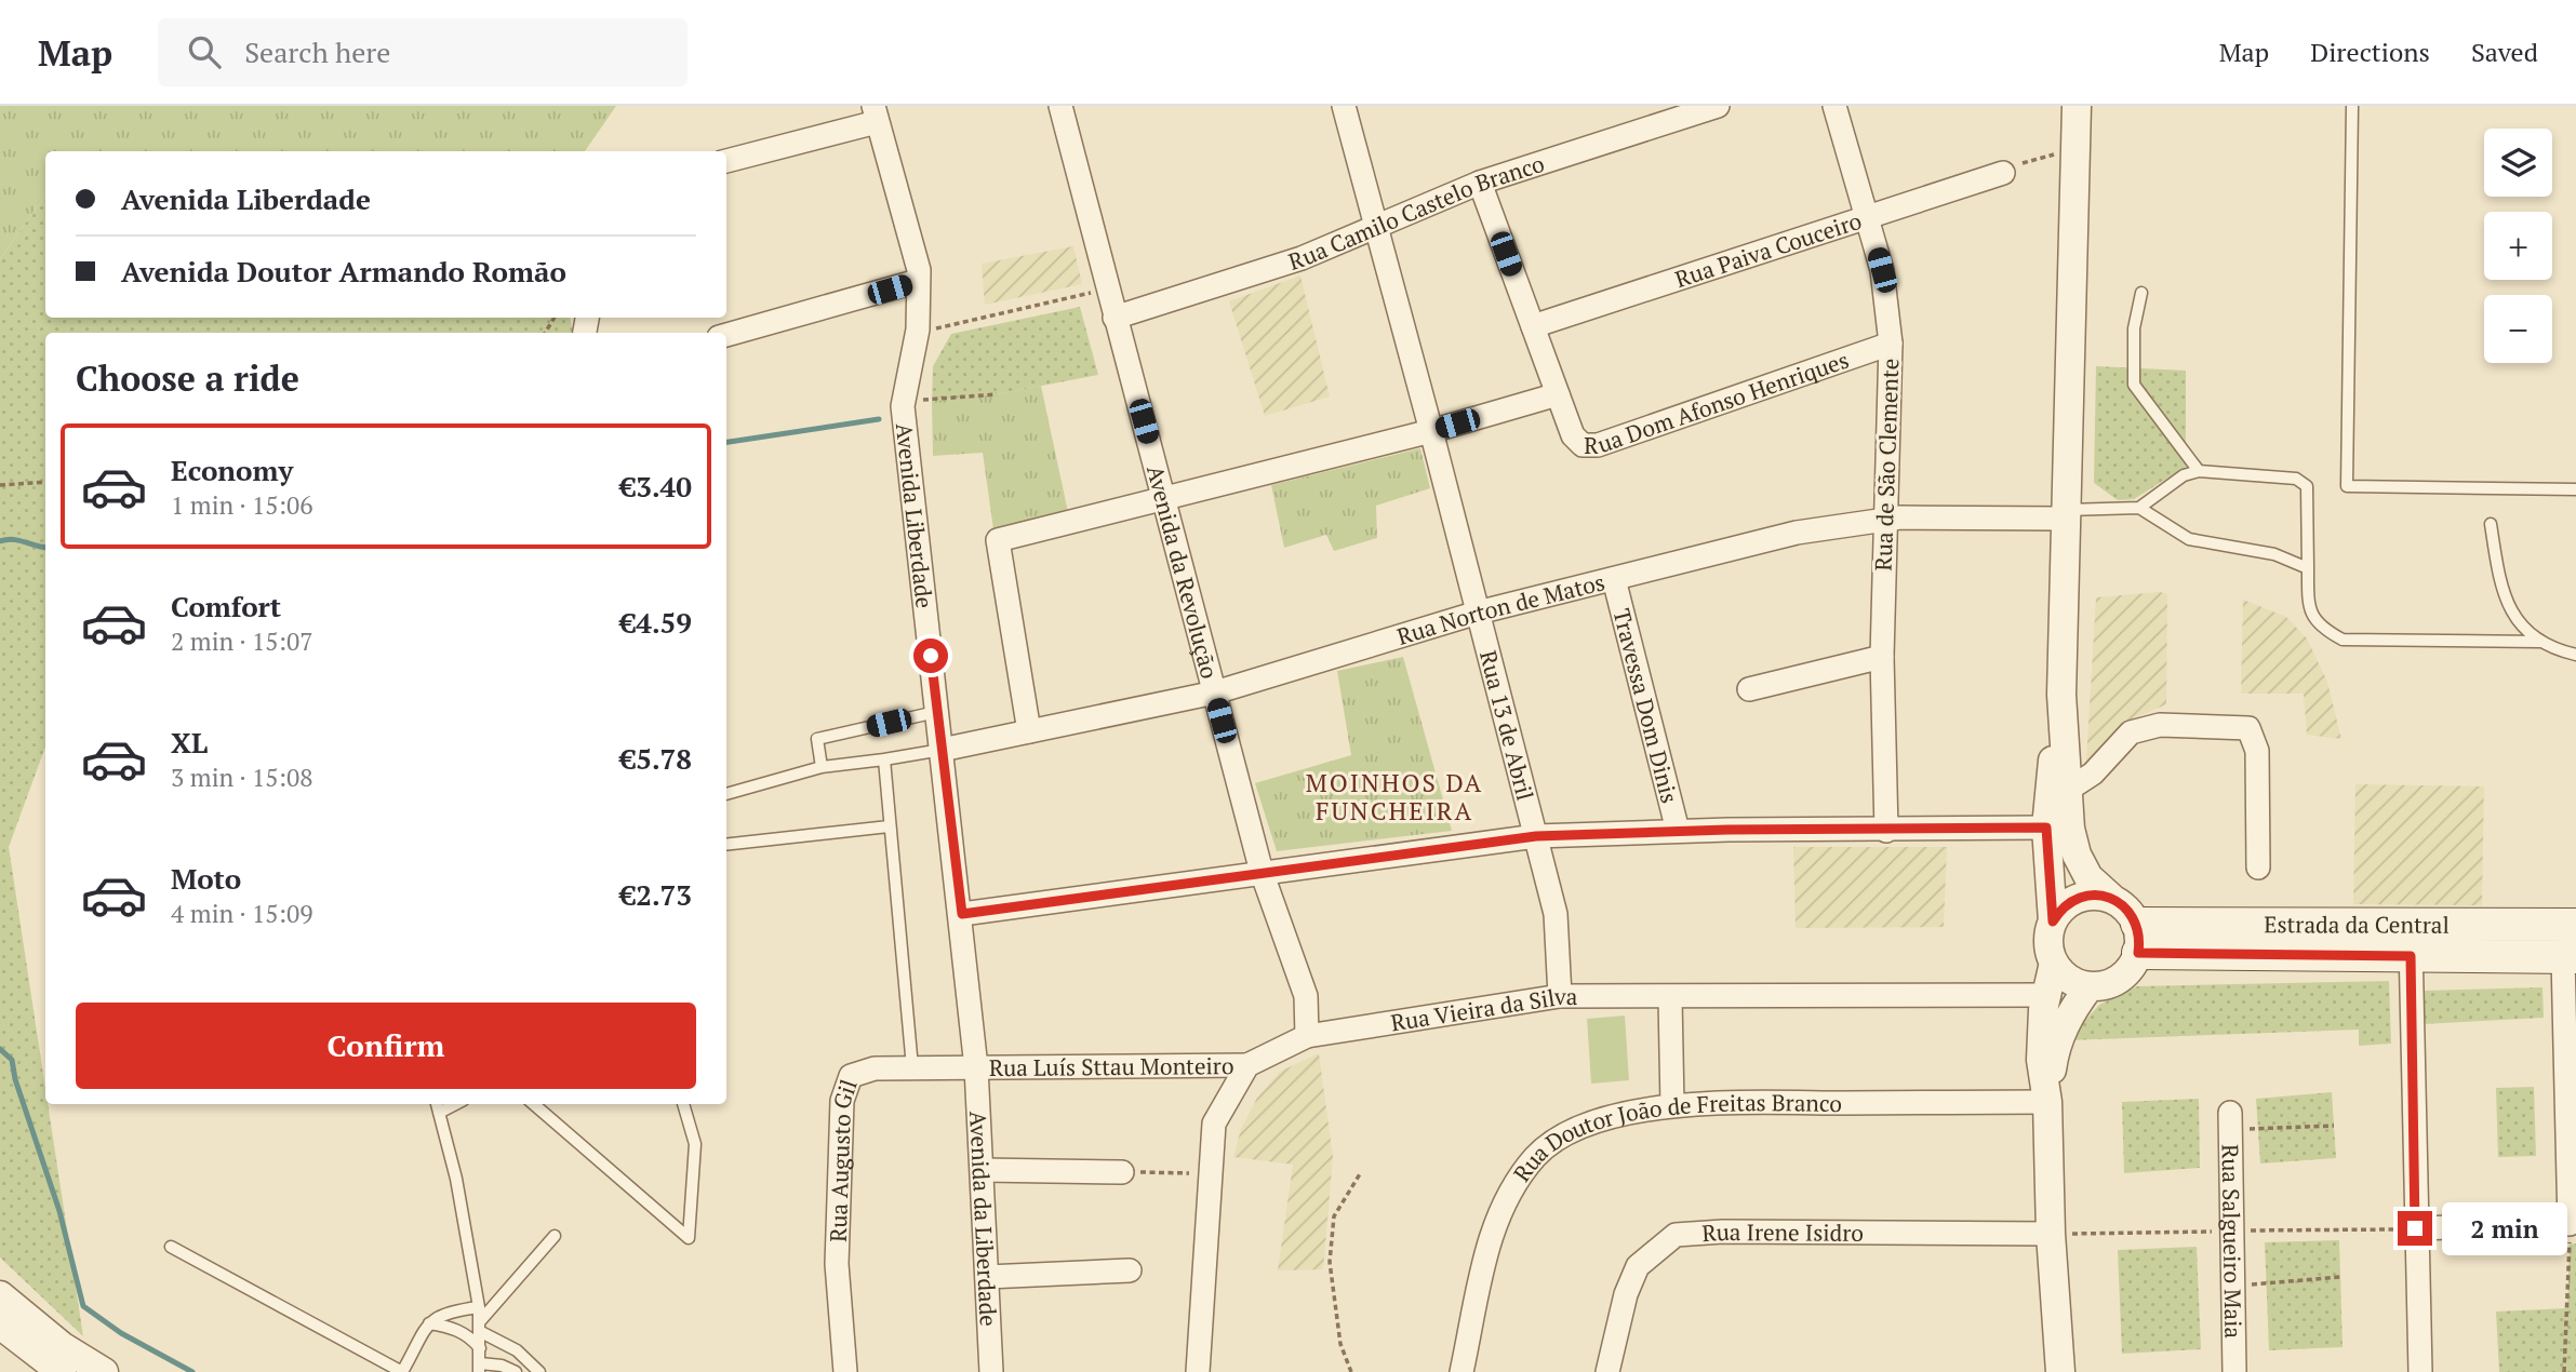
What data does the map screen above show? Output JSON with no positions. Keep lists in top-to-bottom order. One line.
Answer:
{"streets":{"main road":["Estrada da Central"],"street":["Rua Camilo Castelo Branco","Rua Paiva Couceiro","Rua Dom Afonso Henriques","Rua de São Clemente","Avenida Liberdade","Avenida da Revolução","Rua Norton de Matos","Travessa Dom Dinis","Rua 13 de Abril","Rua Vieira da Silva","Rua Luís Sttau Monteiro","Rua Doutor João de Freitas Branco","Rua Augusto Gil","Avenida da Liberdade","Rua Irene Isidro","Rua Salgueiro Maia"]},"crossings":[["Rua Camilo Castelo Branco","Avenida da Revolução"],["Rua Camilo Castelo Branco","Rua 13 de Abril"],["Rua Paiva Couceiro","Rua de São Clemente"],["Rua Dom Afonso Henriques","Rua de São Clemente"],["Rua de São Clemente","Rua Norton de Matos"],["Avenida Liberdade","Rua Norton de Matos"],["Avenida Liberdade","Rua Luís Sttau Monteiro"],["Avenida Liberdade","Rua Augusto Gil"],["Avenida Liberdade","Avenida da Liberdade"],["Avenida da Revolução","Rua Norton de Matos"],["Avenida da Revolução","Rua Vieira da Silva"],["Rua Norton de Matos","Travessa Dom Dinis"],["Rua Norton de Matos","Rua 13 de Abril"],["Rua 13 de Abril","Rua Vieira da Silva"],["Rua Vieira da Silva","Rua Luís Sttau Monteiro"],["Rua Luís Sttau Monteiro","Rua Augusto Gil"],["Rua Luís Sttau Monteiro","Avenida da Liberdade"],["Rua Augusto Gil","Avenida da Liberdade"]],"districts":["MOINHOS DA FUNCHEIRA"],"page":{"header":"Map","search":"Search here","nav":["Map","Directions","Saved"],"map_buttons":["+","−"],"banner":["Avenida Liberdade","Avenida Doutor Armando Romão"],"heading":"Choose a ride","list":[{"name":"Economy","note":"1 min · 15:06","value":"€3.40"},{"name":"Comfort","note":"2 min · 15:07","value":"€4.59"},{"name":"XL","note":"3 min · 15:08","value":"€5.78"},{"name":"Moto","note":"4 min · 15:09","value":"€2.73"}],"buttons":"Confirm","bubble":"2 min"}}
